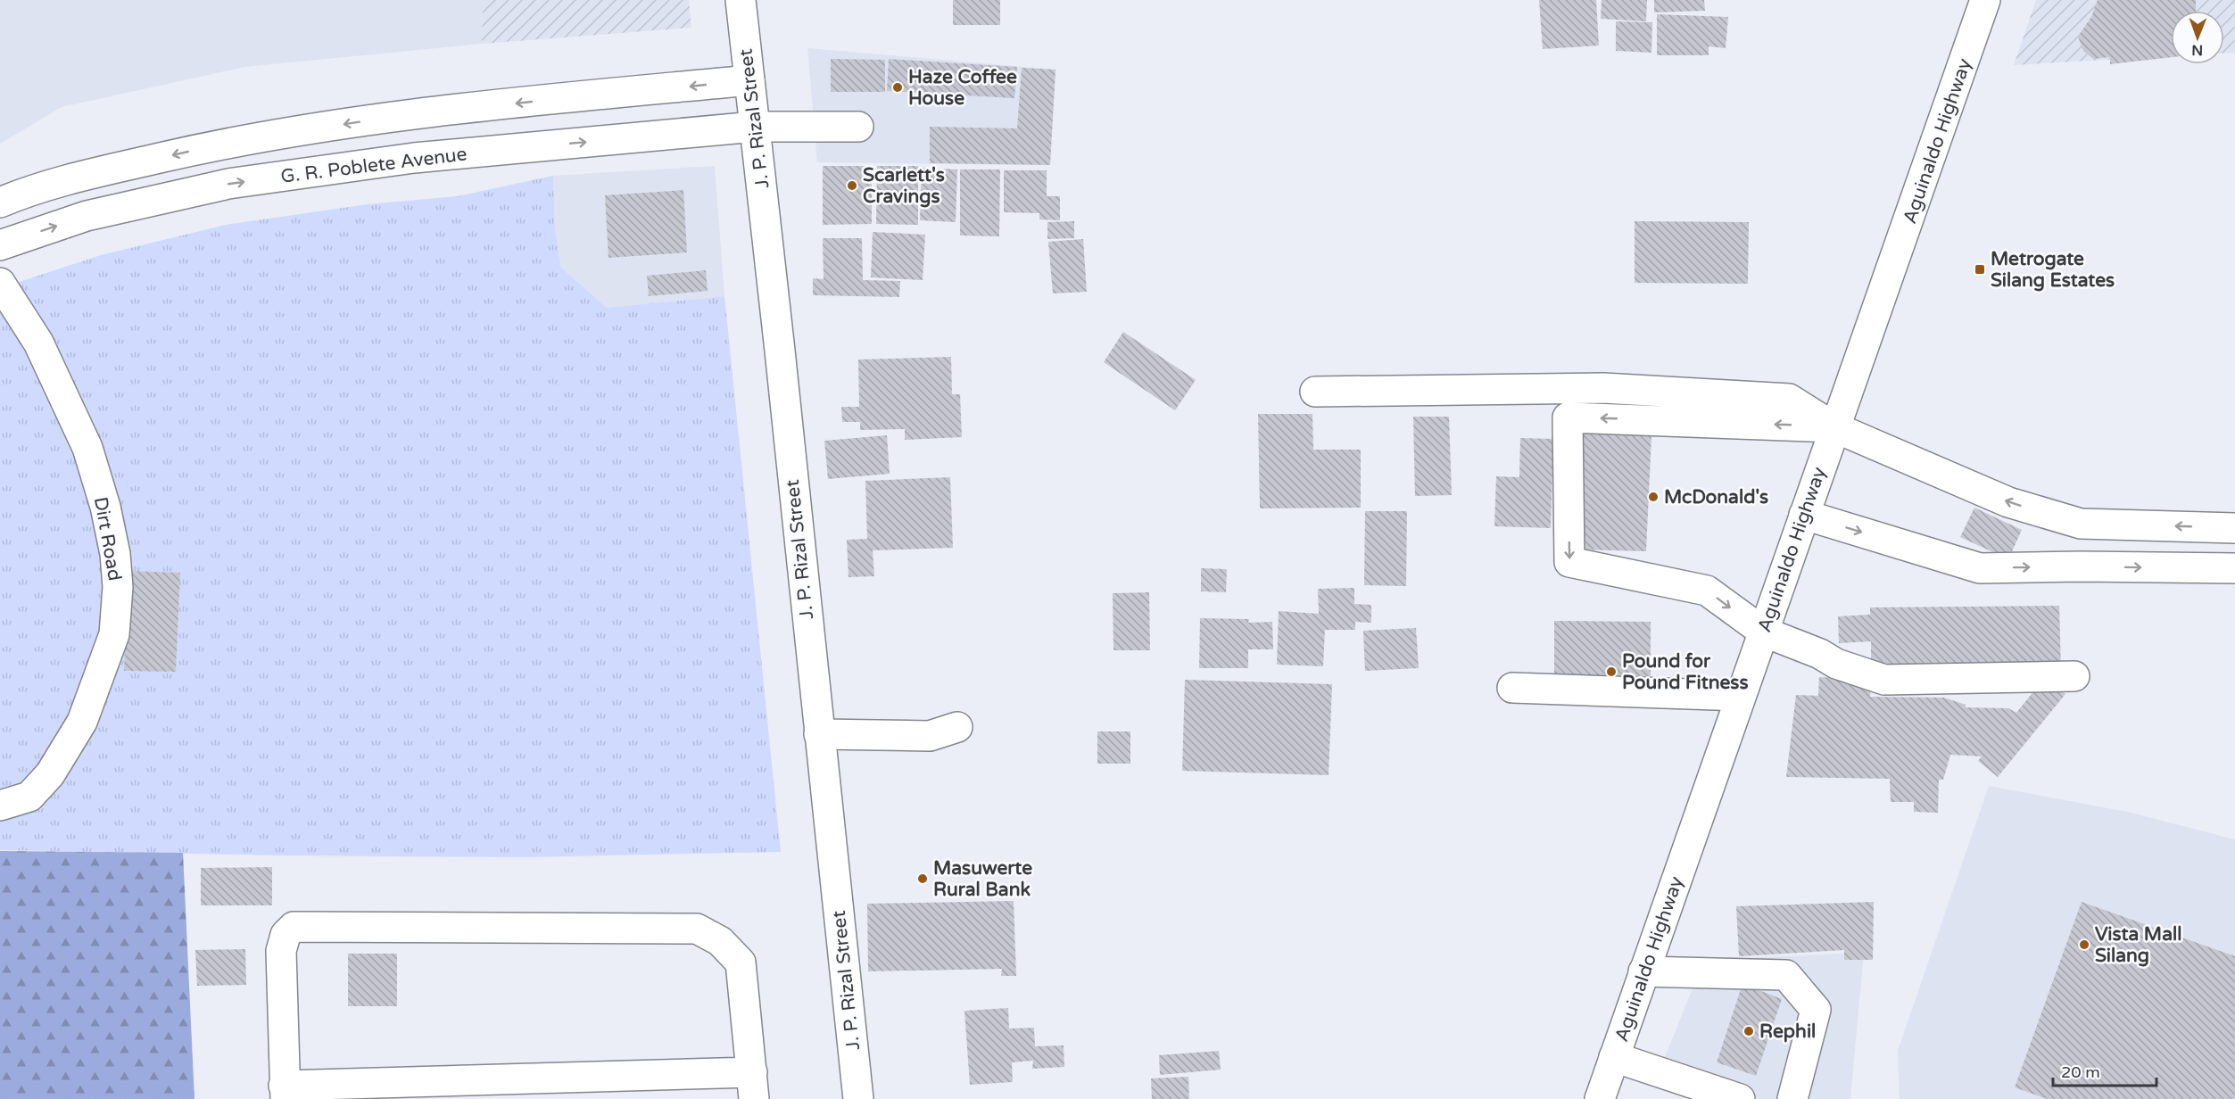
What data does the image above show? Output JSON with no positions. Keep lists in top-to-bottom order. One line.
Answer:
{"streets":{"street":["J. P. Rizal Street","Aguinaldo Highway","G. R. Poblete Avenue","Dirt Road"]},"crossings":[["J. P. Rizal Street","G. R. Poblete Avenue"]],"places":{"other":["Haze Coffee House","Scarlett's Cravings","McDonald's","Pound for Pound Fitness","Masuwerte Rural Bank","Vista Mall Silang","Rephil"],"transit":["Metrogate Silang Estates"]},"scale_bar":"20 m","north":"bottom"}
